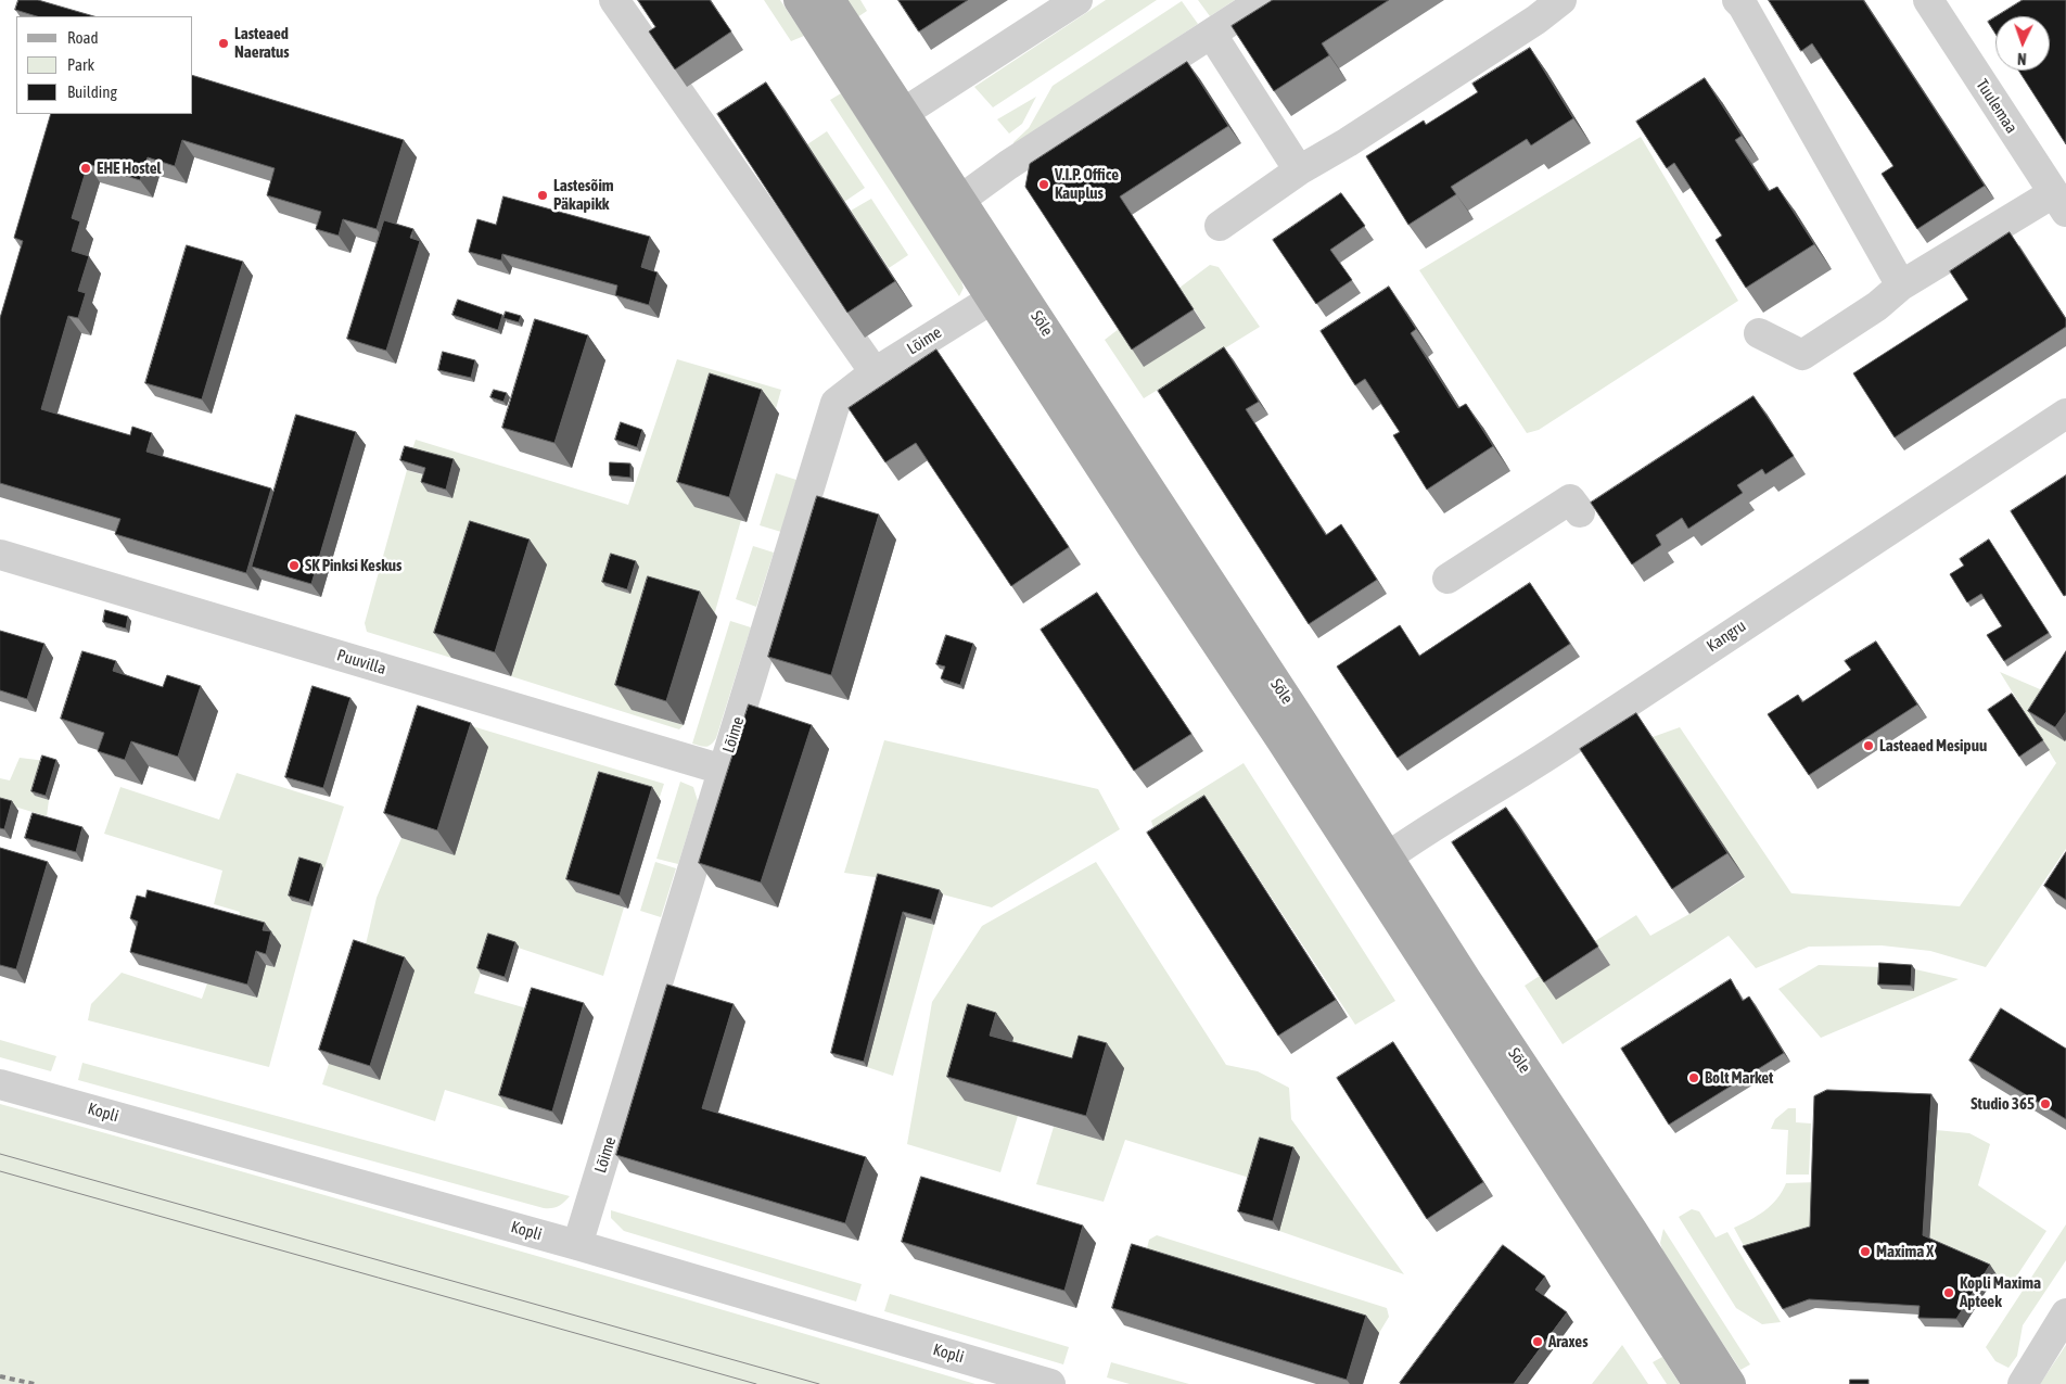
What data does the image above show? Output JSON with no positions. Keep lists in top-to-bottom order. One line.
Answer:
{"streets":{"main road":["Sõle"],"street":["Tuulemaa","Lõime","Kangru","Puuvilla","Kopli"]},"crossings":[["Sõle","Lõime"],["Sõle","Kangru"],["Lõime","Puuvilla"],["Lõime","Kopli"]],"places":["Lasteaed Naeratus","EHE Hostel","V.I.P. Office Kauplus","Lastesõim Päkapikk","SK Pinksi Keskus","Lasteaed Mesipuu","Bolt Market","Studio 365","Maxima X","Kopli Maxima Apteek","Araxes"],"legend":["Road","Park","Building"],"north":"bottom"}
